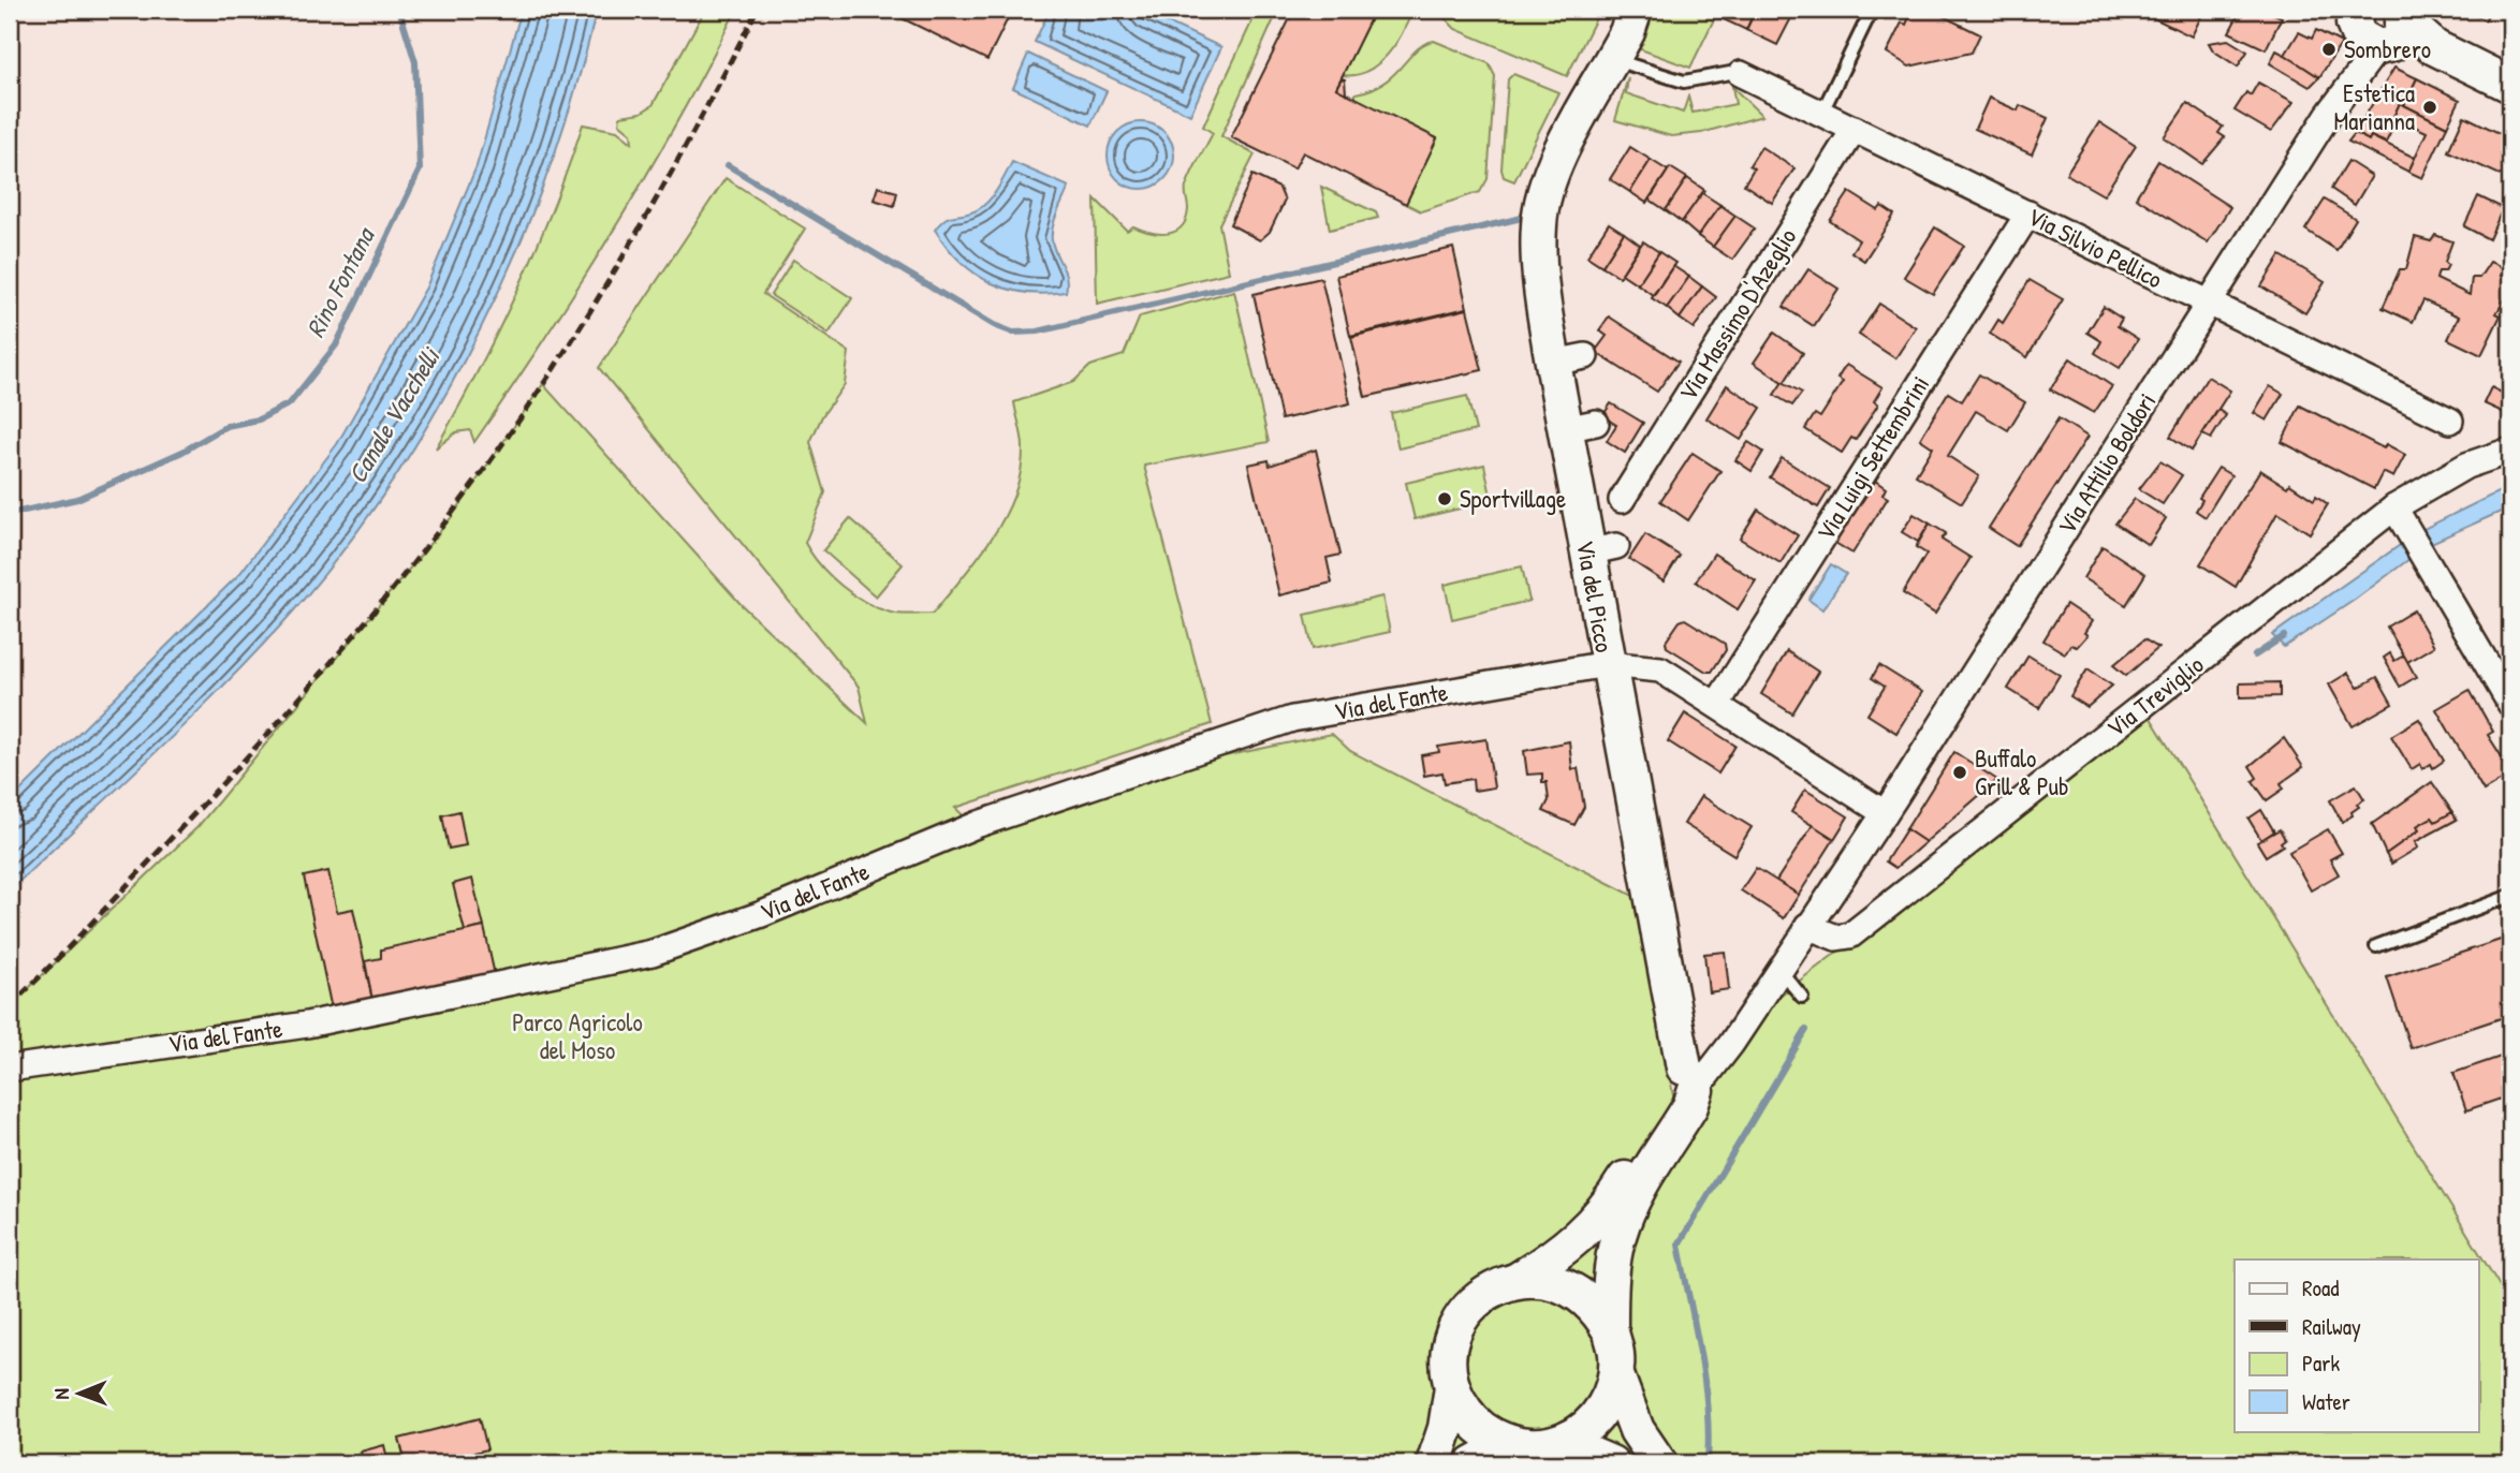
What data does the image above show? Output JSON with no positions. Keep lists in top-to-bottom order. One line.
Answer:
{"streets":{"main road":["Via Attilio Boldori","Via del Picco"],"street":["Via Silvio Pellico","Via Massimo D'Azeglio","Via Luigi Settembrini","Via Treviglio","Via del Fante"]},"crossings":[["Via Silvio Pellico","Via Massimo D'Azeglio"],["Via Silvio Pellico","Via Luigi Settembrini"],["Via Silvio Pellico","Via Attilio Boldori"],["Via Attilio Boldori","Via del Picco"],["Via Attilio Boldori","Via Treviglio"],["Via del Picco","Via del Fante"]],"water":["Rino Fontana","Canale Vacchelli"],"parks":["Parco Agricolo del Moso"],"places":["Sombrero","Estetica Marianna","Sportvillage","Buffalo Grill & Pub"],"legend":["Road","Railway","Park","Water"],"north":"left"}
